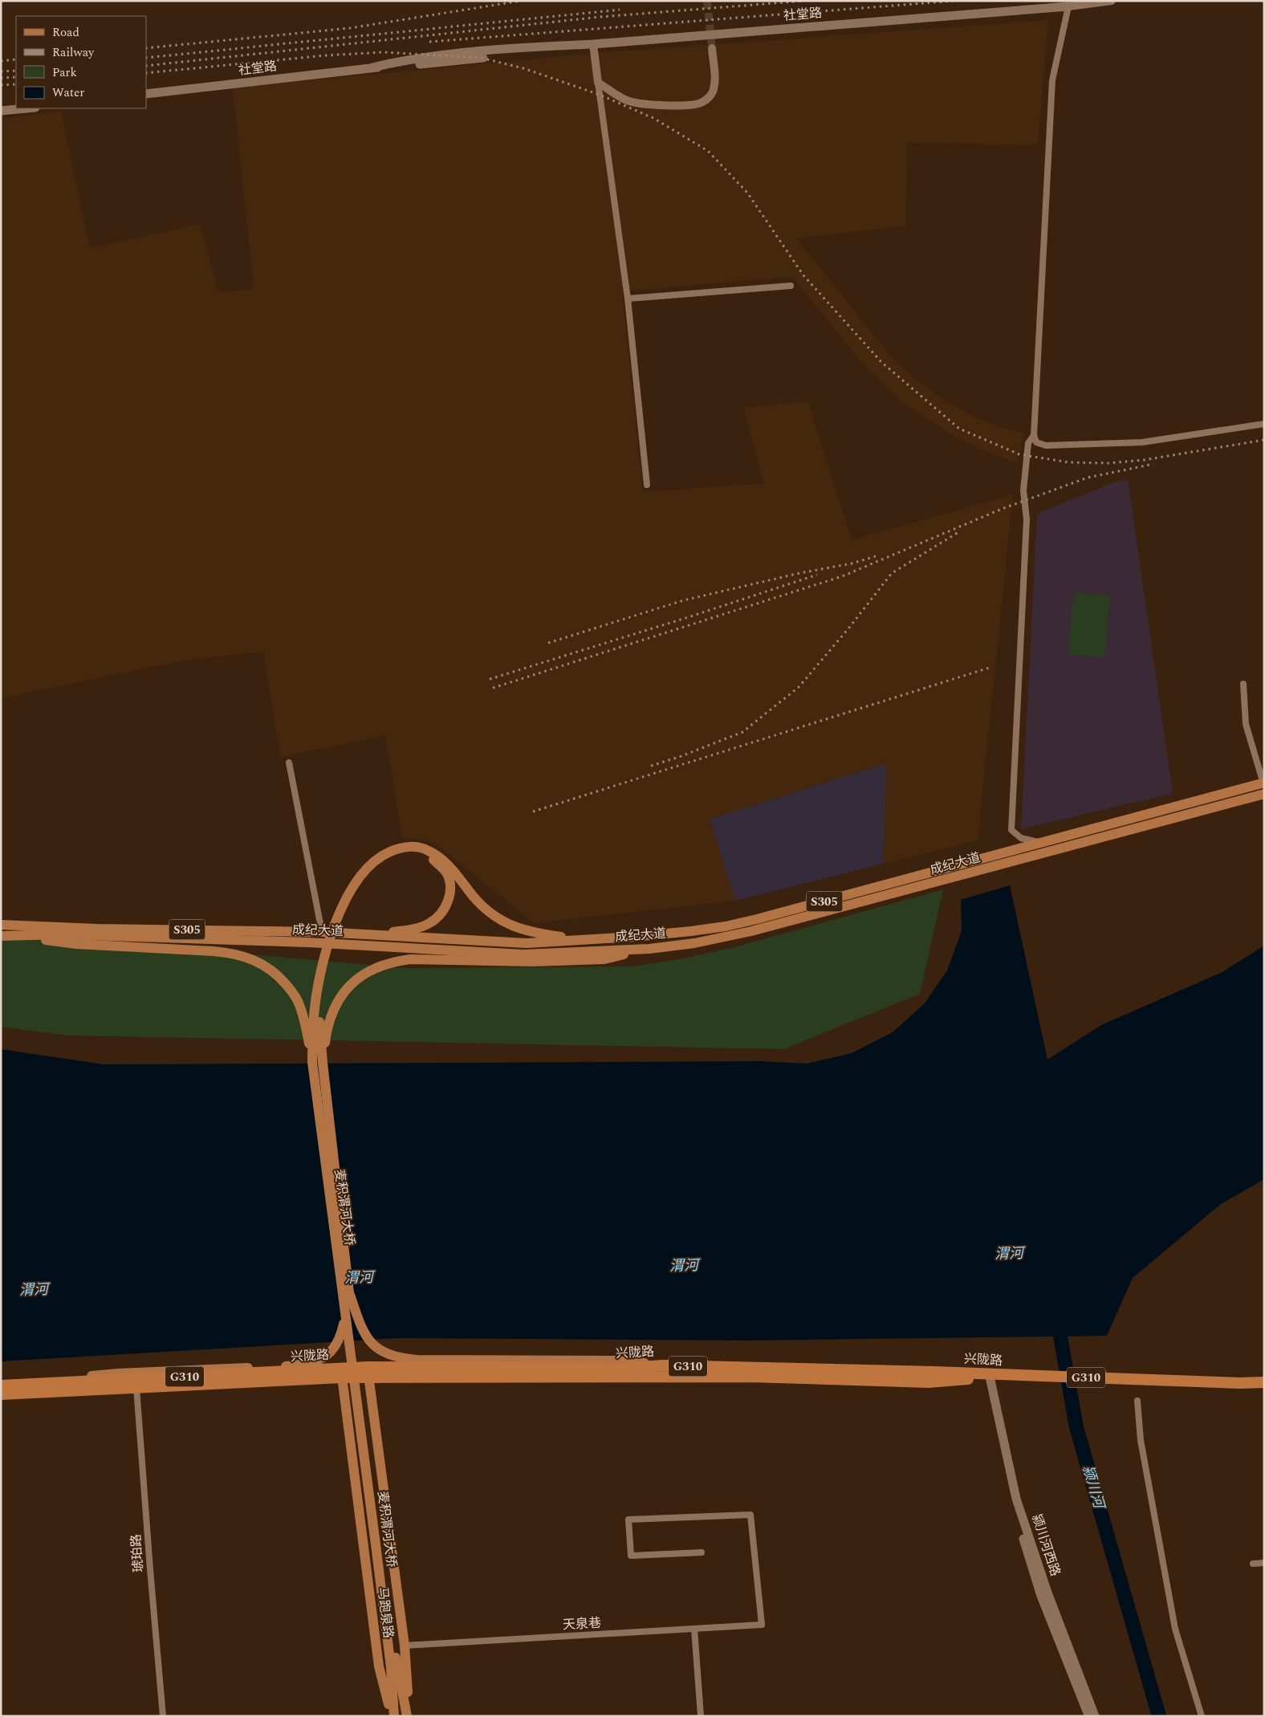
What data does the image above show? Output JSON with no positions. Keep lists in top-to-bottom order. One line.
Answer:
{"streets":{"highway":["兴陇路","G310"],"main road":["社堂路","成纪大道","S305","麦积渭河大桥","颍川河西路","马跑泉路"],"street":["琥珀路","天泉巷"]},"crossings":[["成纪大道","麦积渭河大桥"],["麦积渭河大桥","马跑泉路"],["兴陇路","G310"],["兴陇路","颍川河西路"],["兴陇路","琥珀路"],["兴陇路","马跑泉路"],["马跑泉路","天泉巷"]],"water":["渭河","颍川河"],"legend":["Road","Railway","Park","Water"]}
